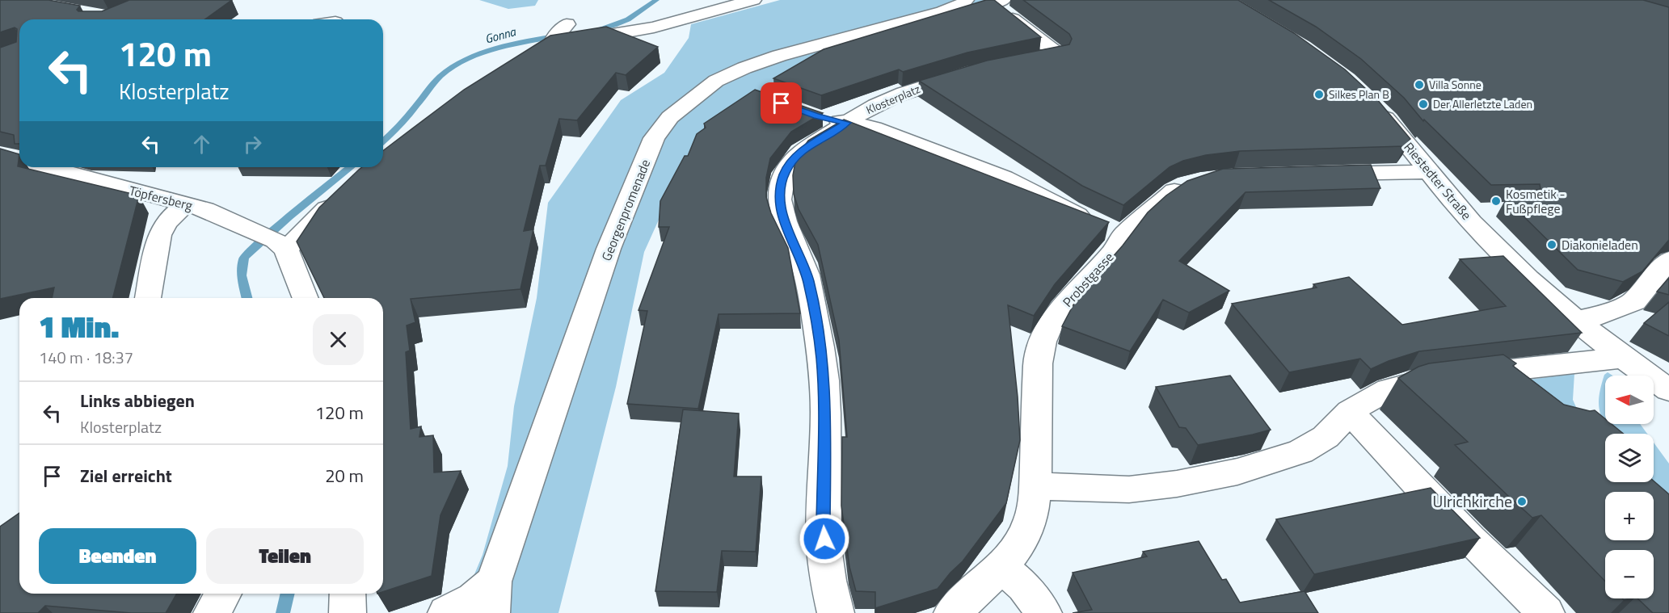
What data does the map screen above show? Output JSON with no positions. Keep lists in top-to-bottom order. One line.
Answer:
{"streets":{"street":["Klosterplatz","Riestedter Straße","Töpfersberg","Georgenpromenade","Probstgasse"]},"crossings":[["Klosterplatz","Probstgasse"]],"water":["Gonna"],"places":["Villa Sonne","Silkes Plan B","Der Allerletzte Laden","Kosmetik - Fußpflege","Diakonieladen","Ulrichkirche"],"north":"left","page":{"turn":["120 m","Klosterplatz"],"heading":["1 Min.","140 m · 18:37"],"map_buttons":["+","−"],"list":[{"name":"Links abbiegen","note":"Klosterplatz","value":"120 m"},{"name":"Ziel erreicht","value":"20 m"}],"buttons":["Beenden","Teilen"]}}
